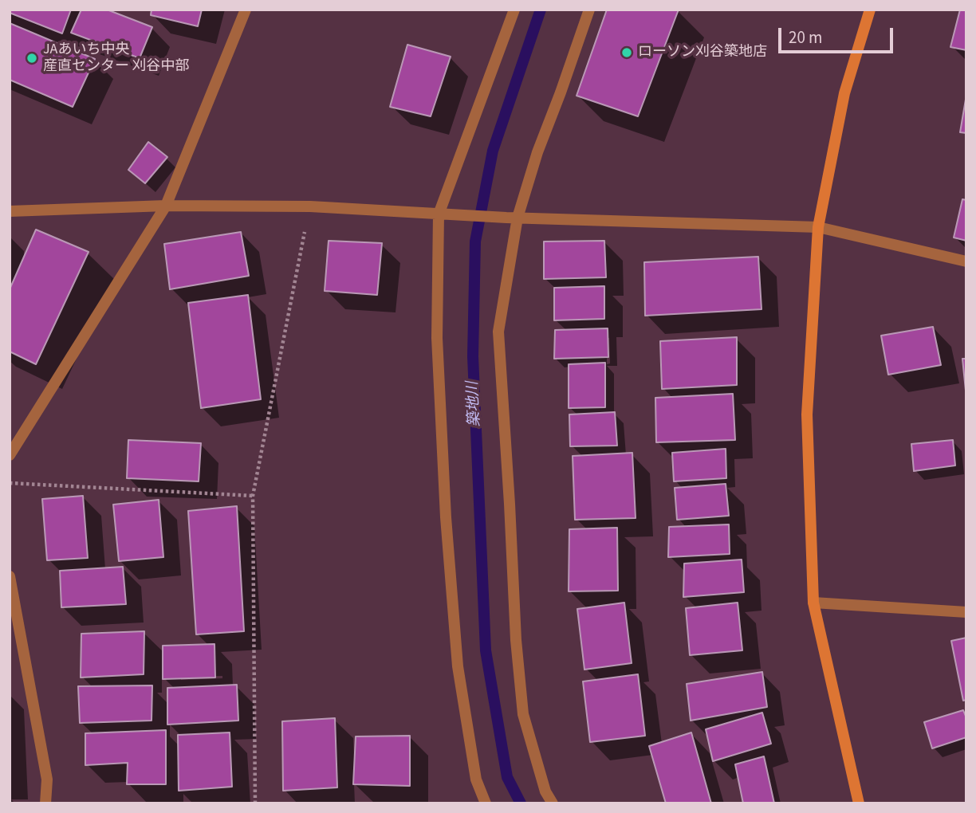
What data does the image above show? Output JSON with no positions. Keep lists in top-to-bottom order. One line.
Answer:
{"water":["築地川"],"places":["ローソン刈谷築地店","JAあいち中央 産直センター 刈谷中部"],"scale_bar":"20 m"}
